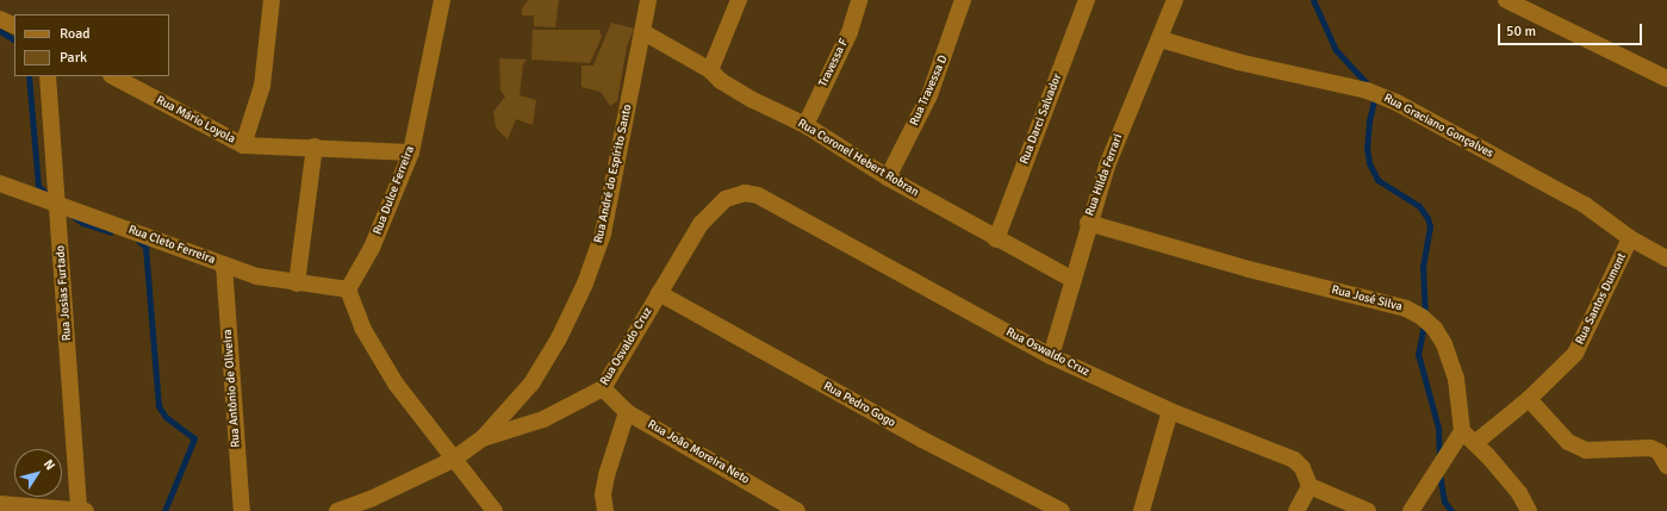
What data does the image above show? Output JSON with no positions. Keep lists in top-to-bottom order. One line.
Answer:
{"streets":{"street":["Travessa F","Rua Travessa D","Rua Darci Salvador","Rua Mário Loyola","Rua Graciano Gonçalves","Rua Coronel Hebert Robran","Rua André do Espírito Santo","Rua Hilda Ferrari","Rua Dulce Ferreira","Rua Cleto Ferreira","Rua Josias Furtado","Rua José Silva","Rua Santos Dumont","Rua Osvaldo Cruz","Rua Oswaldo Cruz","Rua Antônio de Oliveira","Rua Pedro Gogo","Rua João Moreira Neto"]},"crossings":[["Travessa F","Rua Coronel Hebert Robran"],["Rua Travessa D","Rua Coronel Hebert Robran"],["Rua Darci Salvador","Rua Coronel Hebert Robran"],["Rua Mário Loyola","Rua Dulce Ferreira"],["Rua Graciano Gonçalves","Rua Hilda Ferrari"],["Rua Graciano Gonçalves","Rua Santos Dumont"],["Rua Coronel Hebert Robran","Rua André do Espírito Santo"],["Rua Coronel Hebert Robran","Rua Hilda Ferrari"],["Rua André do Espírito Santo","Rua Osvaldo Cruz"],["Rua Hilda Ferrari","Rua José Silva"],["Rua Hilda Ferrari","Rua Oswaldo Cruz"],["Rua Dulce Ferreira","Rua Cleto Ferreira"],["Rua Cleto Ferreira","Rua Josias Furtado"],["Rua Cleto Ferreira","Rua Antônio de Oliveira"],["Rua Osvaldo Cruz","Rua Oswaldo Cruz"],["Rua Osvaldo Cruz","Rua Pedro Gogo"],["Rua Osvaldo Cruz","Rua João Moreira Neto"]],"legend":["Road","Park"],"scale_bar":"50 m","north":"top right"}
